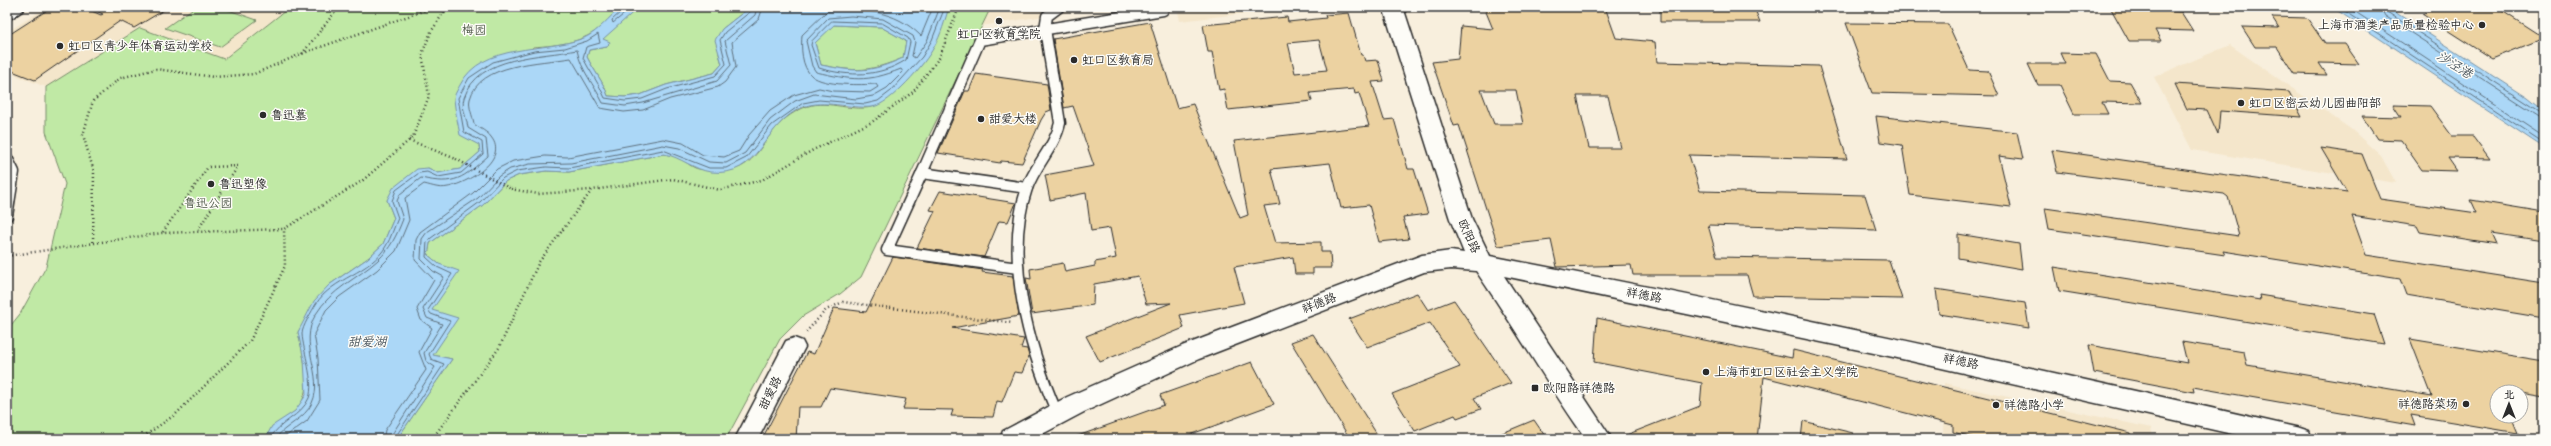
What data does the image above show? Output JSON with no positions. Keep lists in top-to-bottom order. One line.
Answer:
{"streets":{"street":["欧阳路","祥德路","甜爱路"]},"crossings":[["欧阳路","祥德路"]],"water":["沙泾港","甜爱湖"],"parks":["梅园","鲁迅公园"],"places":{"other":["虹口区教育学院","上海市酒类产品质量检验中心","虹口区青少年体育运动学校","虹口区教育局","虹口区密云幼儿园曲阳部","鲁迅墓","甜爱大楼","鲁迅塑像","上海市虹口区社会主义学院","祥德路菜场","祥德路小学"],"transit":["欧阳路祥德路"]},"north":"top"}
